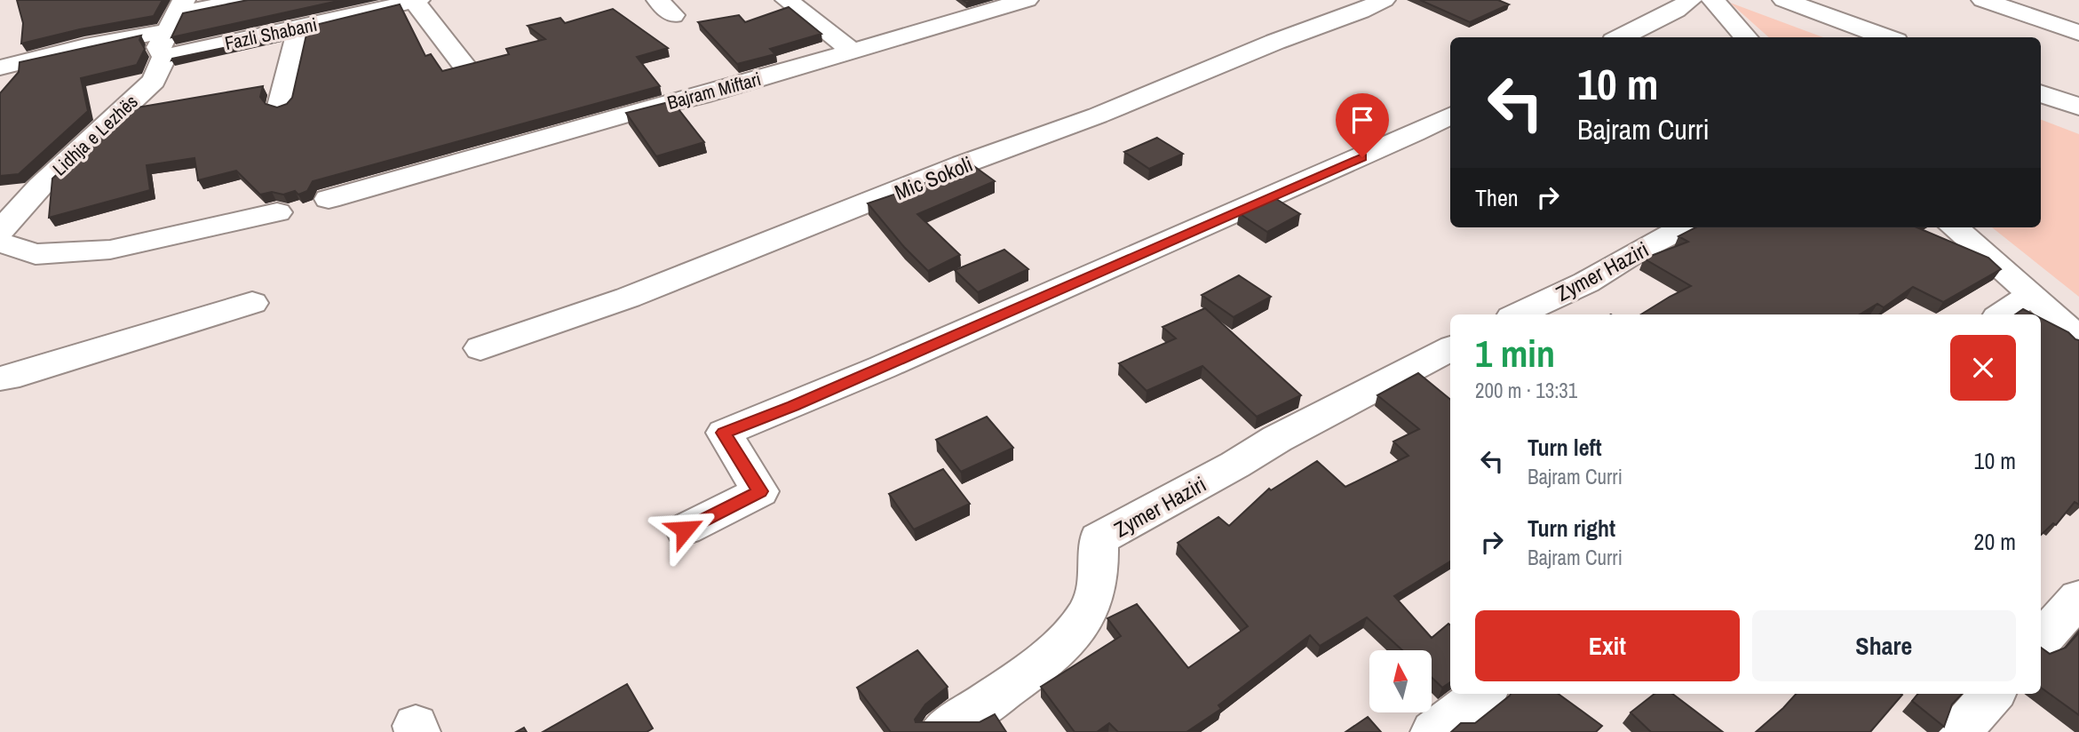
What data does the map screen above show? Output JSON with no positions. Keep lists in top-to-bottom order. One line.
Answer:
{"streets":{"street":["Fazli Shabani","Bajram Miftari","Lidhja e Lezhës","Mic Sokoli","Zymer Haziri"]},"crossings":[["Fazli Shabani","Lidhja e Lezhës"]],"north":"top","page":{"turn":["10 m","Bajram Curri"],"then":"Then","heading":["1 min","200 m · 13:31"],"list":[{"name":"Turn left","note":"Bajram Curri","value":"10 m"},{"name":"Turn right","note":"Bajram Curri","value":"20 m"}],"buttons":["Exit","Share"]}}
